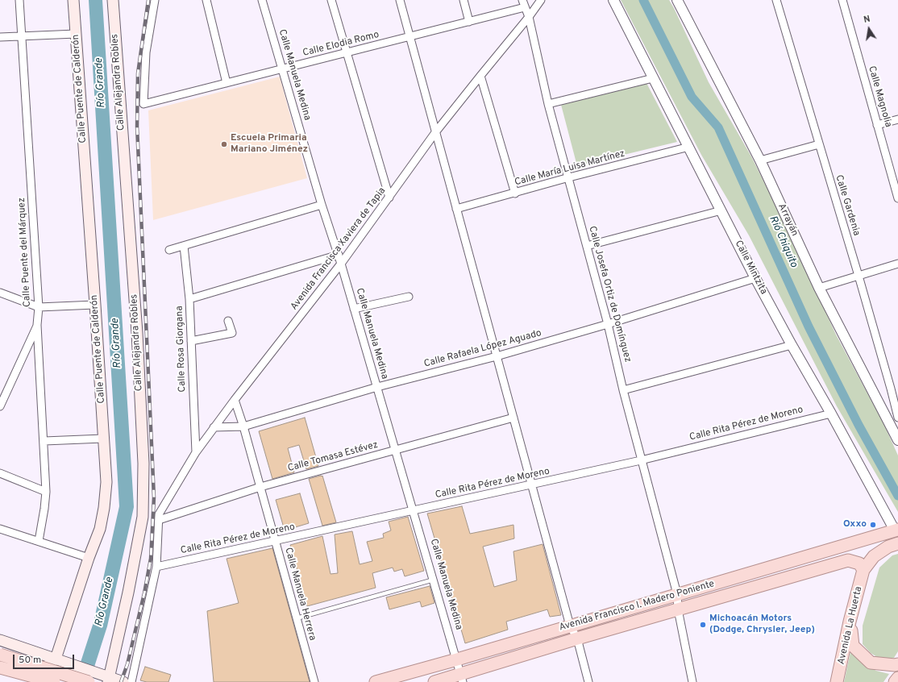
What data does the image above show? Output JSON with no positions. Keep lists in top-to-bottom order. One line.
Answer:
{"streets":{"main road":["Calle Alejandra Robles","Calle Puente de Calderón","Avenida Francisco I. Madero Poniente","Avenida La Huerta"],"street":["Calle Elodia Romo","Calle Manuela Medina","Calle Magnolia","Calle María Luisa Martínez","Calle Gardenia","Arrayán","Avenida Francisca Xaviera de Tapia","Calle Puente del Márquez","Calle Mintzita","Calle Josefa Ortiz de Domínguez","Calle Rosa Giorgana","Calle Rafaela López Aguado","Calle Rita Pérez de Moreno","Calle Tomasa Estévez","Calle Manuela Herrera"]},"crossings":[["Calle Elodia Romo","Calle Manuela Medina"],["Calle Elodia Romo","Calle Josefa Ortiz de Domínguez"],["Calle Manuela Medina","Avenida Francisca Xaviera de Tapia"],["Calle Manuela Medina","Calle Rafaela López Aguado"],["Calle Manuela Medina","Calle Rita Pérez de Moreno"],["Calle Manuela Medina","Calle Tomasa Estévez"],["Calle Manuela Medina","Avenida Francisco I. Madero Poniente"],["Calle María Luisa Martínez","Calle Mintzita"],["Calle María Luisa Martínez","Calle Josefa Ortiz de Domínguez"],["Avenida Francisca Xaviera de Tapia","Calle Josefa Ortiz de Domínguez"],["Avenida Francisca Xaviera de Tapia","Calle Rosa Giorgana"],["Avenida Francisca Xaviera de Tapia","Calle Rafaela López Aguado"],["Avenida Francisca Xaviera de Tapia","Calle Tomasa Estévez"],["Avenida Francisca Xaviera de Tapia","Calle Manuela Herrera"],["Calle Mintzita","Calle Rafaela López Aguado"],["Calle Mintzita","Calle Rita Pérez de Moreno"],["Calle Mintzita","Avenida Francisco I. Madero Poniente"],["Calle Josefa Ortiz de Domínguez","Calle Rafaela López Aguado"],["Calle Josefa Ortiz de Domínguez","Calle Rita Pérez de Moreno"],["Calle Josefa Ortiz de Domínguez","Avenida Francisco I. Madero Poniente"],["Calle Rafaela López Aguado","Calle Manuela Herrera"],["Calle Rita Pérez de Moreno","Calle Manuela Herrera"],["Calle Tomasa Estévez","Calle Manuela Herrera"],["Avenida Francisco I. Madero Poniente","Avenida La Huerta"]],"water":["Río Grande","Rió Chiquito"],"places":["Escuela Primaria Mariano Jiménez","Oxxo","Michoacán Motors (Dodge, Chrysler, Jeep)"],"scale_bar":"50 m","north":"top"}
